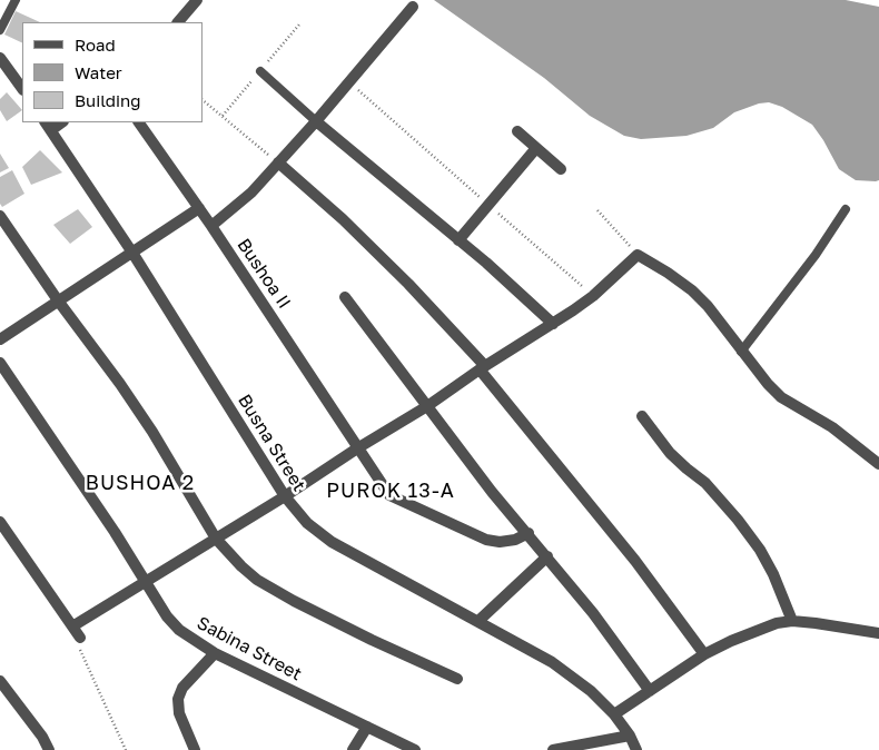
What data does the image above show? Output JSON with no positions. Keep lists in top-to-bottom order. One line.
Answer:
{"streets":{"street":["Bushoa II","Busna Street","Sabina Street"]},"districts":["BUSHOA 2","PUROK 13-A"],"legend":["Road","Water","Building"]}
